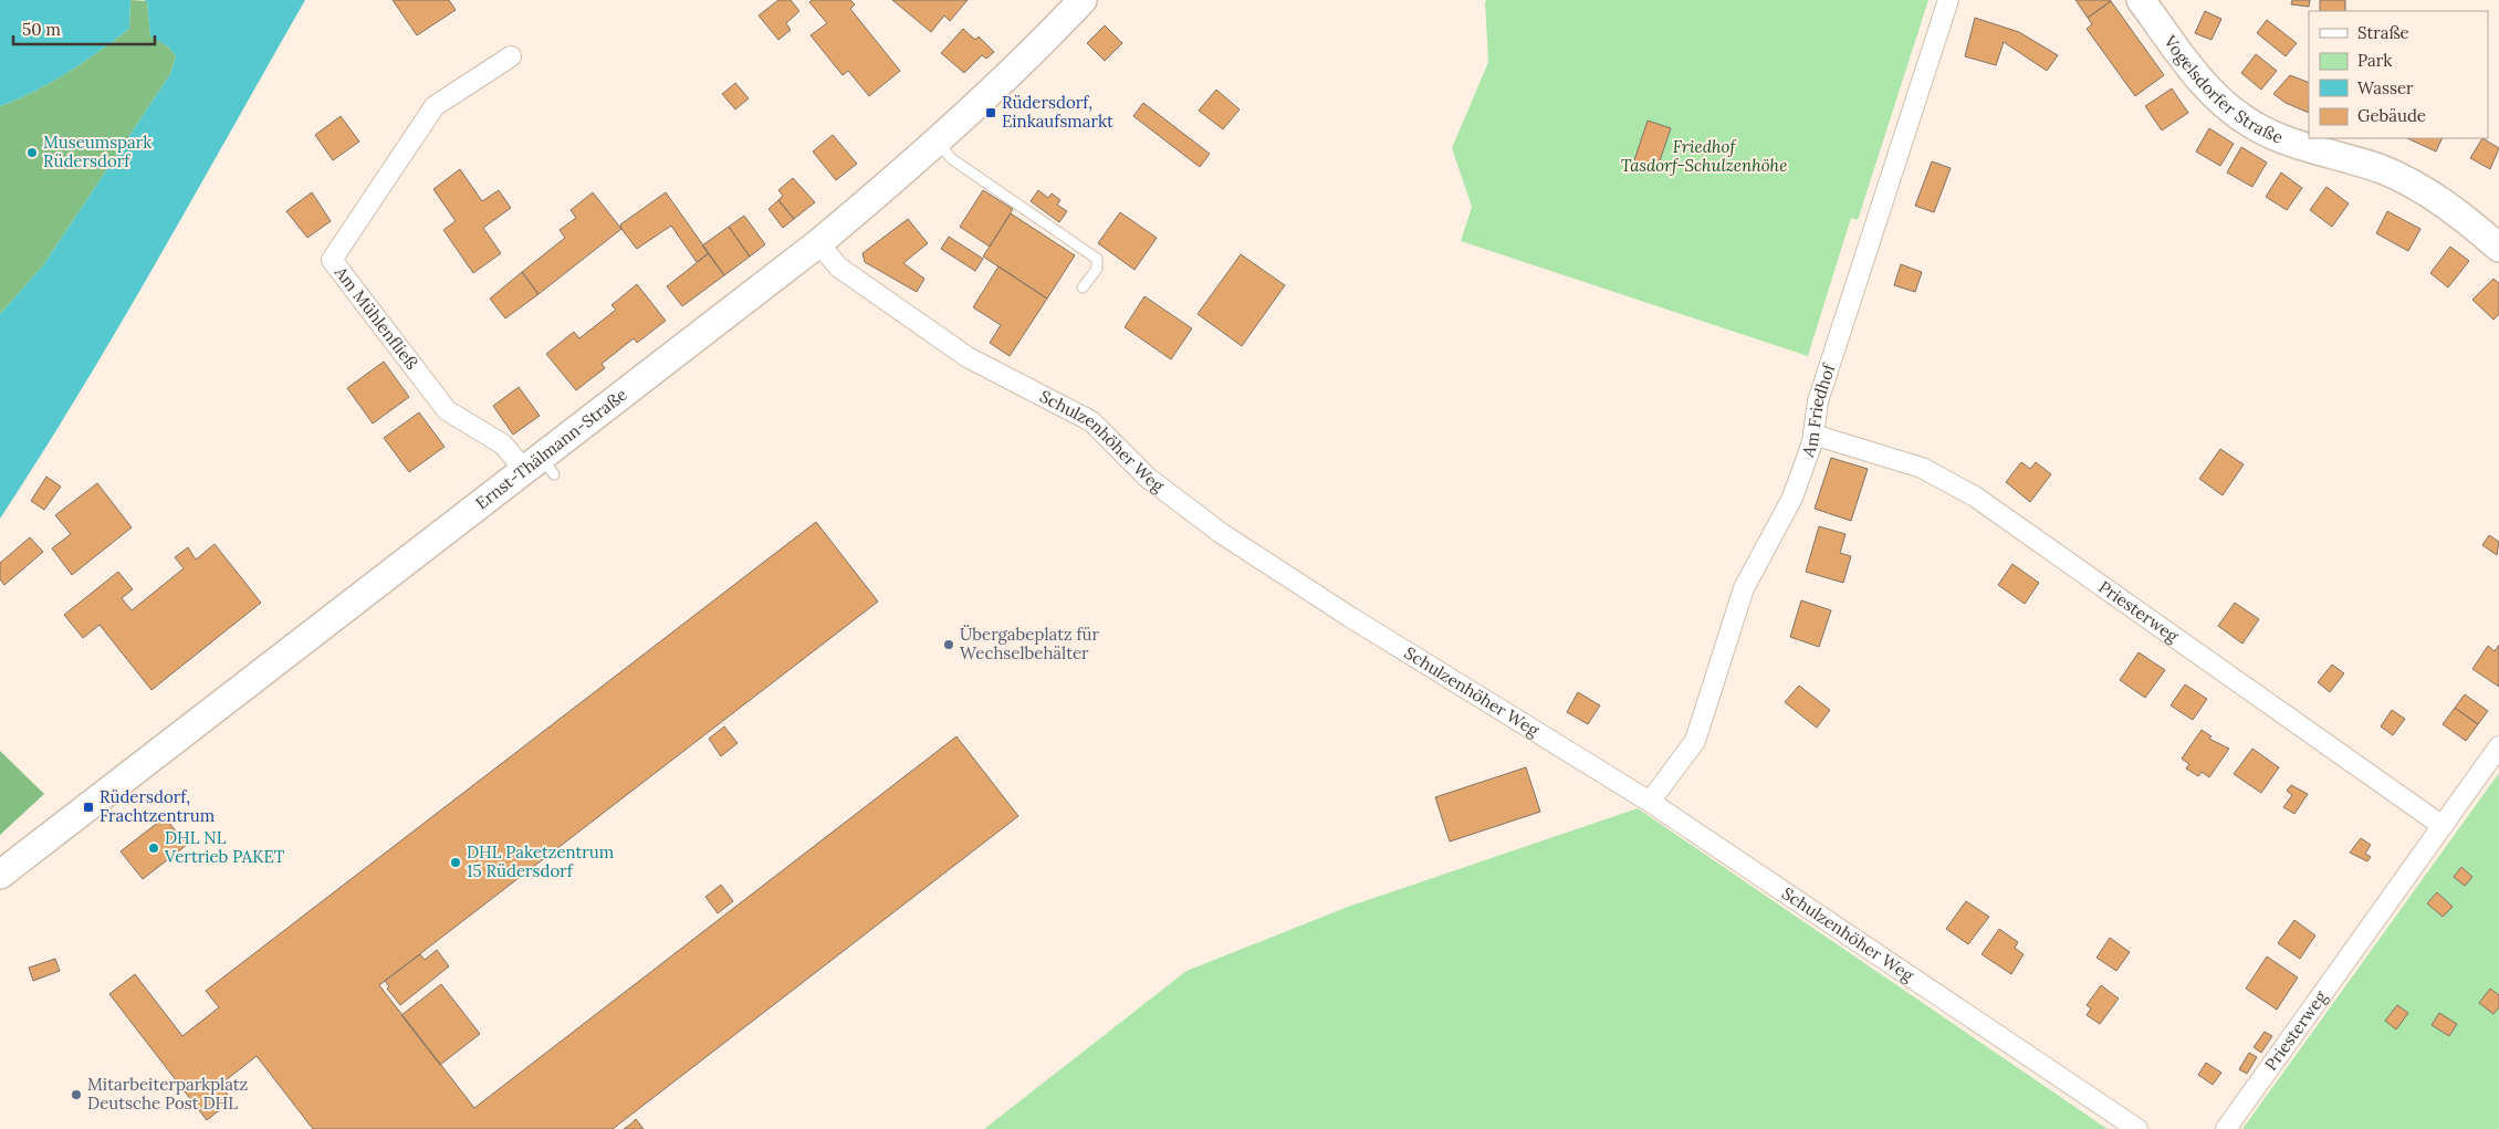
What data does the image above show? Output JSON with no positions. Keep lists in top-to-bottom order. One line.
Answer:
{"streets":{"main road":["Vogelsdorfer Straße","Ernst-Thälmann-Straße"],"street":["Am Mühlenfließ","Am Friedhof","Schulzenhöher Weg","Priesterweg"]},"crossings":[["Am Mühlenfließ","Ernst-Thälmann-Straße"],["Am Friedhof","Schulzenhöher Weg"],["Am Friedhof","Priesterweg"],["Schulzenhöher Weg","Ernst-Thälmann-Straße"]],"parks":["Friedhof Tasdorf-Schulzenhöhe"],"places":{"transit":["Rüdersdorf, Einkaufsmarkt","Rüdersdorf, Frachtzentrum"],"other":["Museumspark Rüdersdorf","Übergabeplatz für Wechselbehälter","DHL NL Vertrieb PAKET","DHL Paketzentrum 15 Rüdersdorf","Mitarbeiterparkplatz Deutsche Post DHL"]},"legend":["Straße","Park","Wasser","Gebäude"],"scale_bar":"50 m"}
